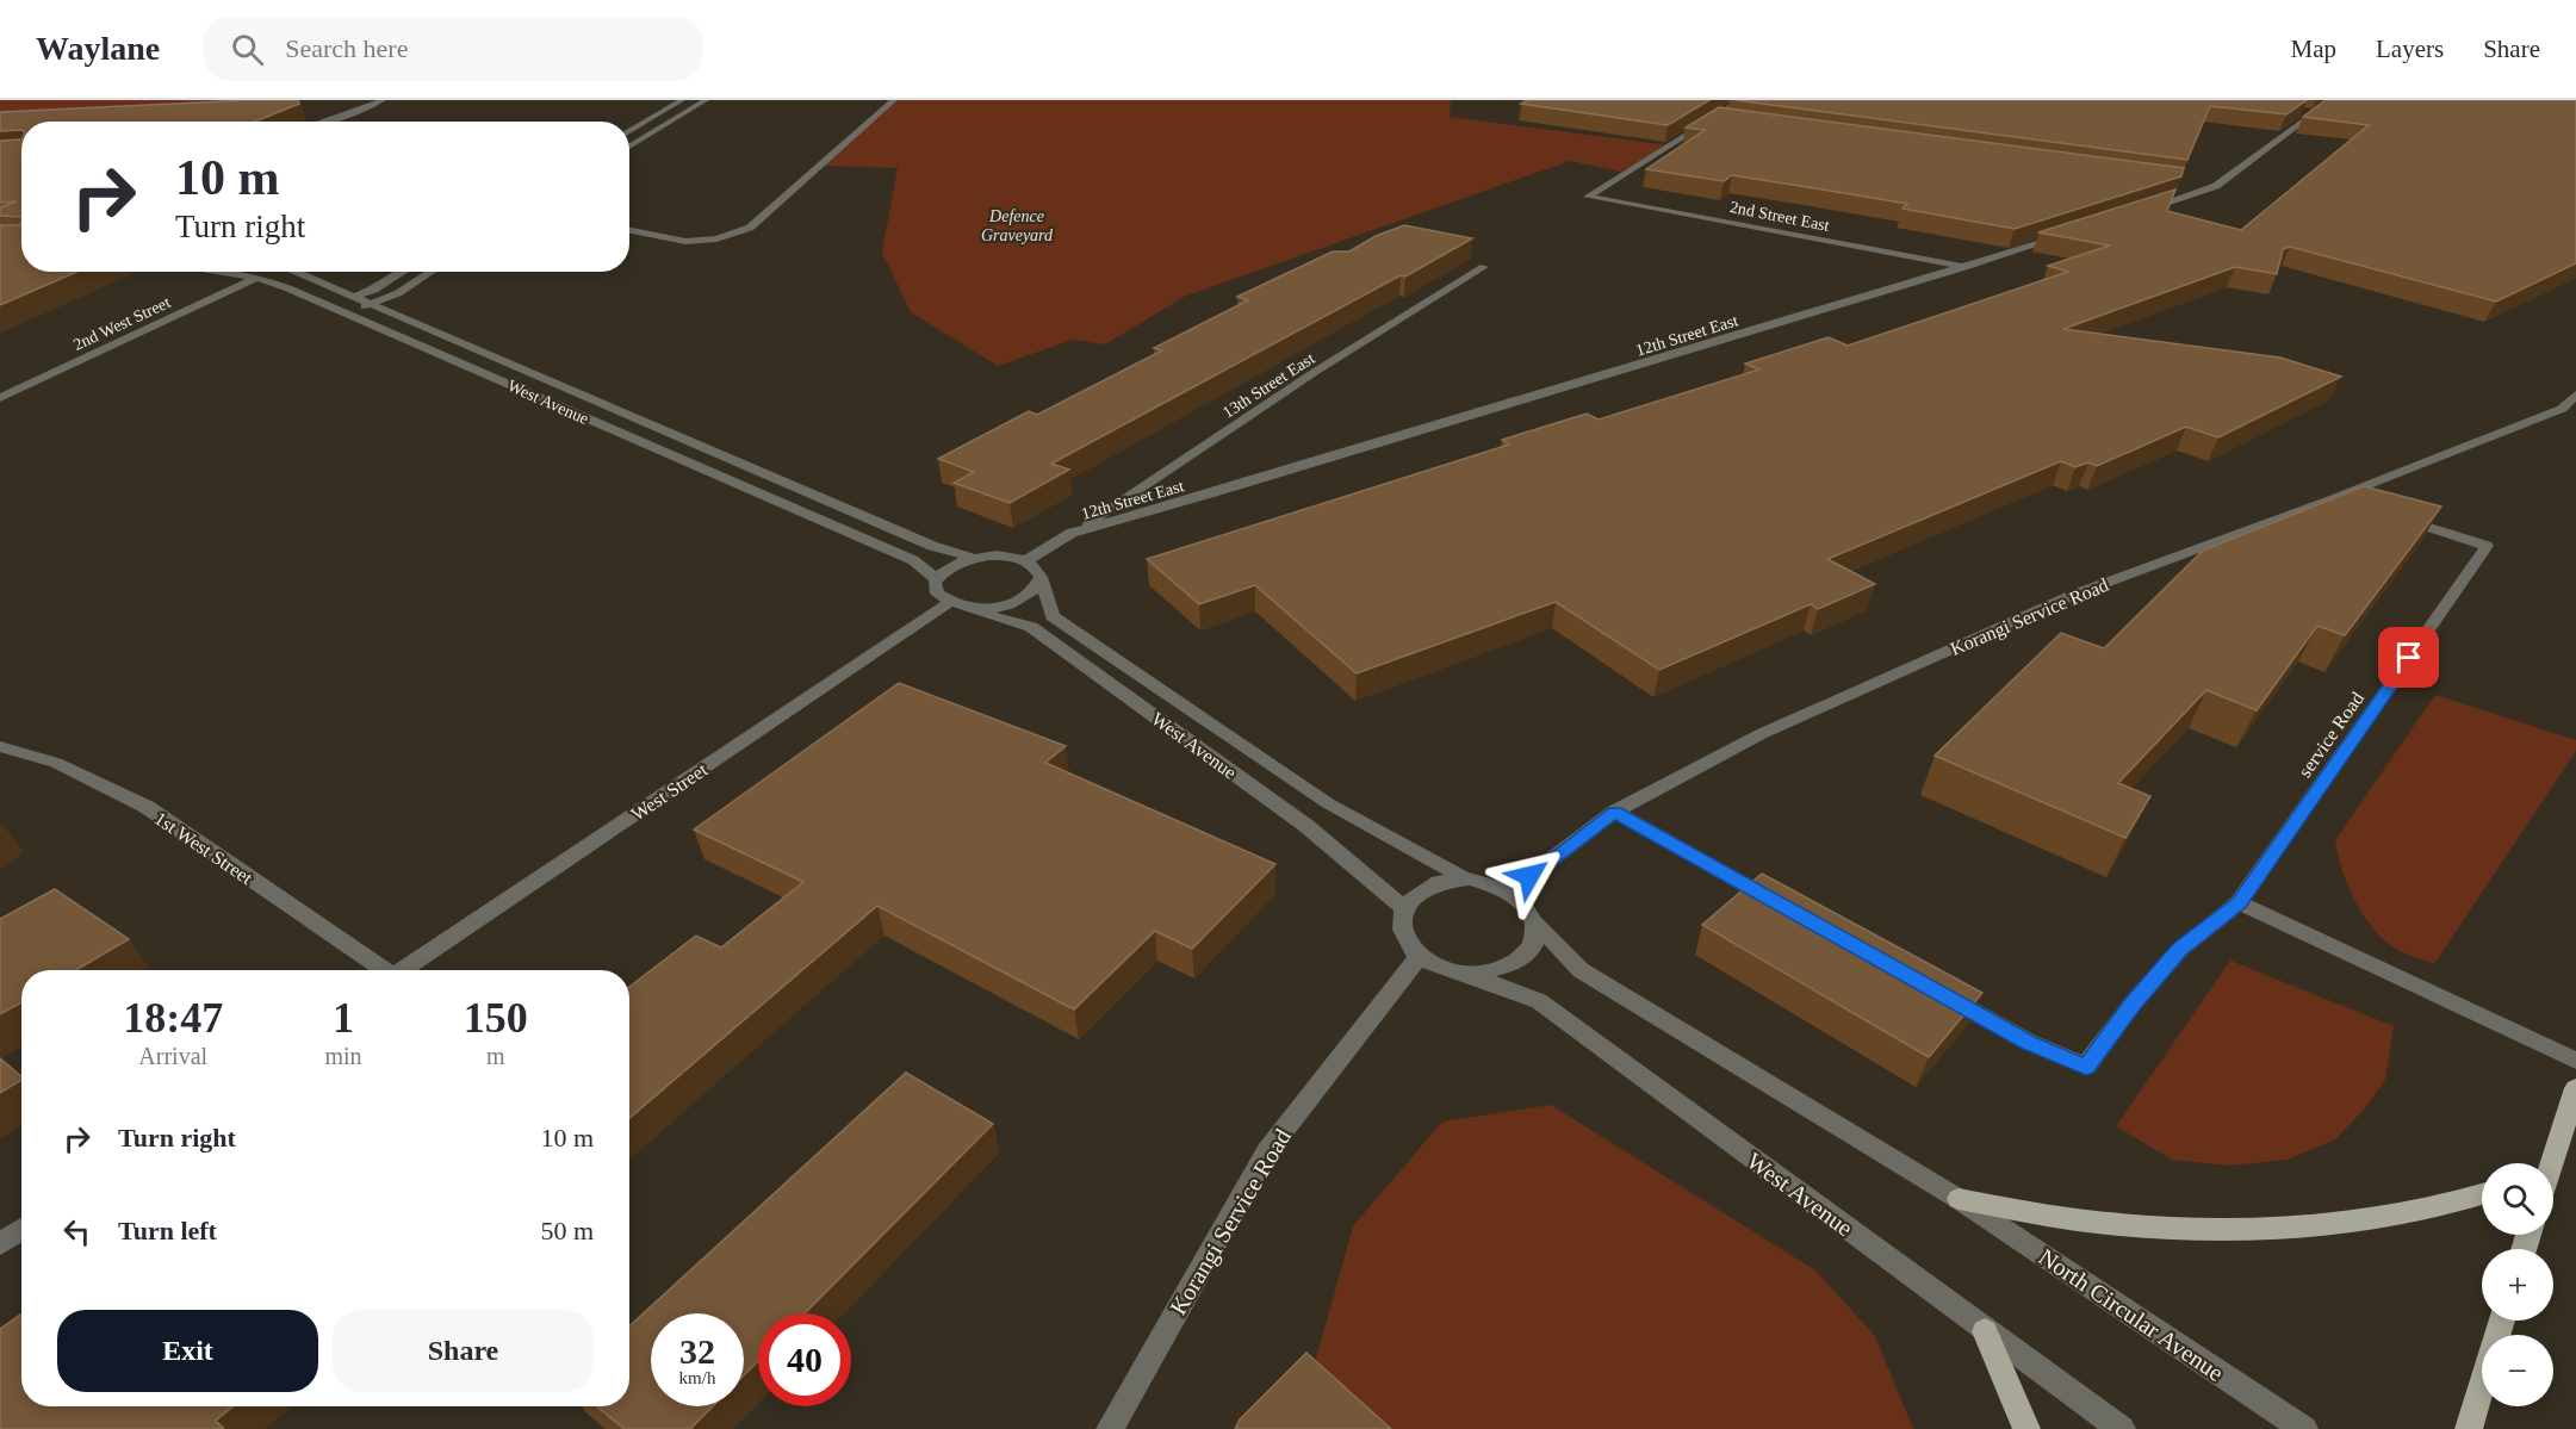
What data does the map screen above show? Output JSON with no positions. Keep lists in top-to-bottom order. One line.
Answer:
{"streets":{"street":["2nd Street East","2nd West Street","12th Street East","13th Street East","West Avenue","Korangi Service Road","service Road","West Street","1st West Street","North Circular Avenue"]},"crossings":[["2nd Street East","12th Street East"],["2nd West Street","West Avenue"],["12th Street East","13th Street East"],["West Avenue","Korangi Service Road"],["West Avenue","West Street"]],"parks":["Defence Graveyard"],"page":{"header":"Waylane","search":"Search here","nav":["Map","Layers","Share"],"turn":["10 m","Turn right"],"eta":["18:47","Arrival","1","min","150","m"],"list":[{"name":"Turn right","value":"10 m"},{"name":"Turn left","value":"50 m"}],"map_buttons":["+","−"],"buttons":["Exit","Share"],"speed":"32 km/h","limit":"40"}}
